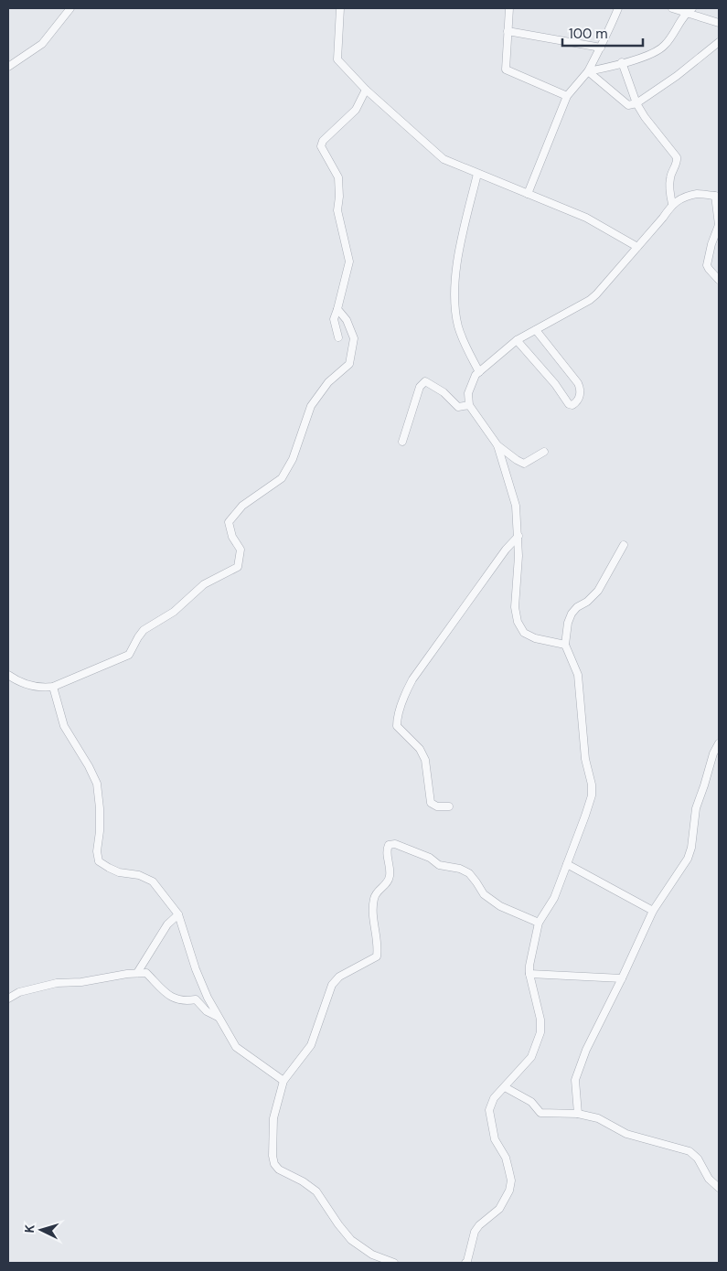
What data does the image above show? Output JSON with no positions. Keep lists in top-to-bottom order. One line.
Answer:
{"scale_bar":"100 m","north":"left"}
